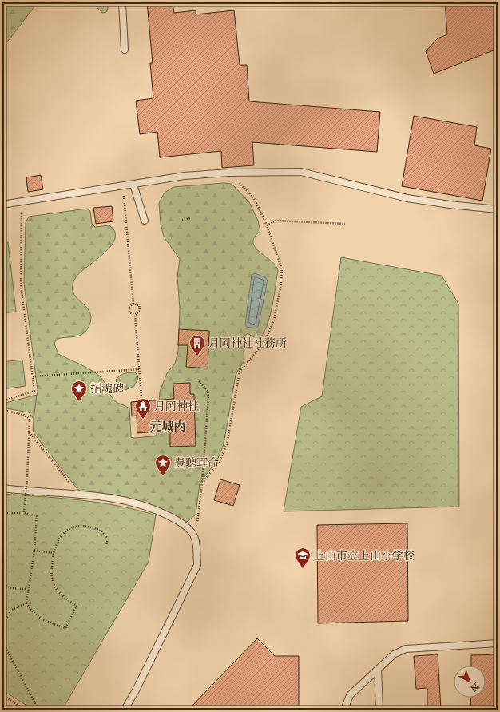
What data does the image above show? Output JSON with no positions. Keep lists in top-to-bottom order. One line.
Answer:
{"districts":["元城内"],"places":{"building":["月岡神社社務所"],"place":["招魂碑","豊聰耳命"],"temple":["月岡神社"],"school or university":["上山市立上山小学校"]},"north":"bottom right"}
